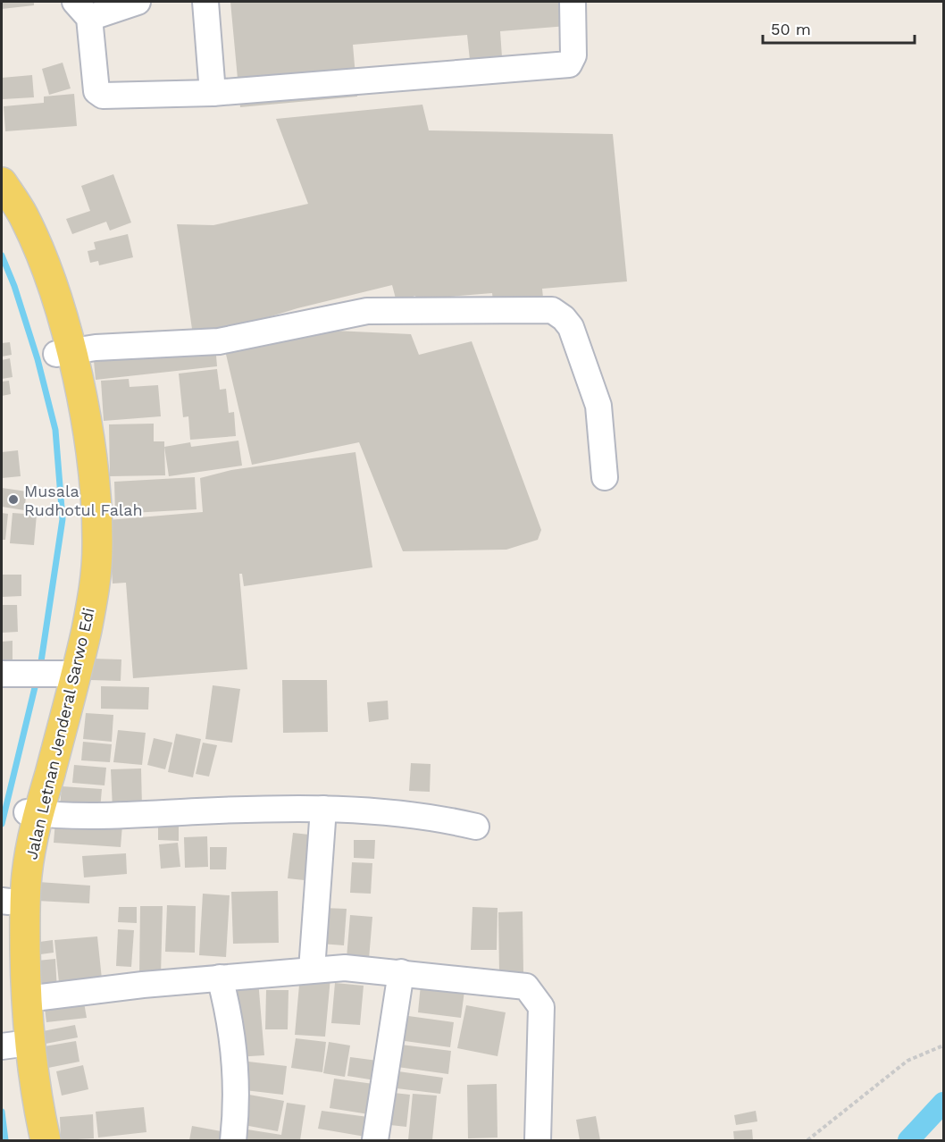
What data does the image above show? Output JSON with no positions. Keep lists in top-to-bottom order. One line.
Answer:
{"streets":{"main road":["Jalan Letnan Jenderal Sarwo Edi"]},"places":["Musala Rudhotul Falah"],"scale_bar":"50 m"}
